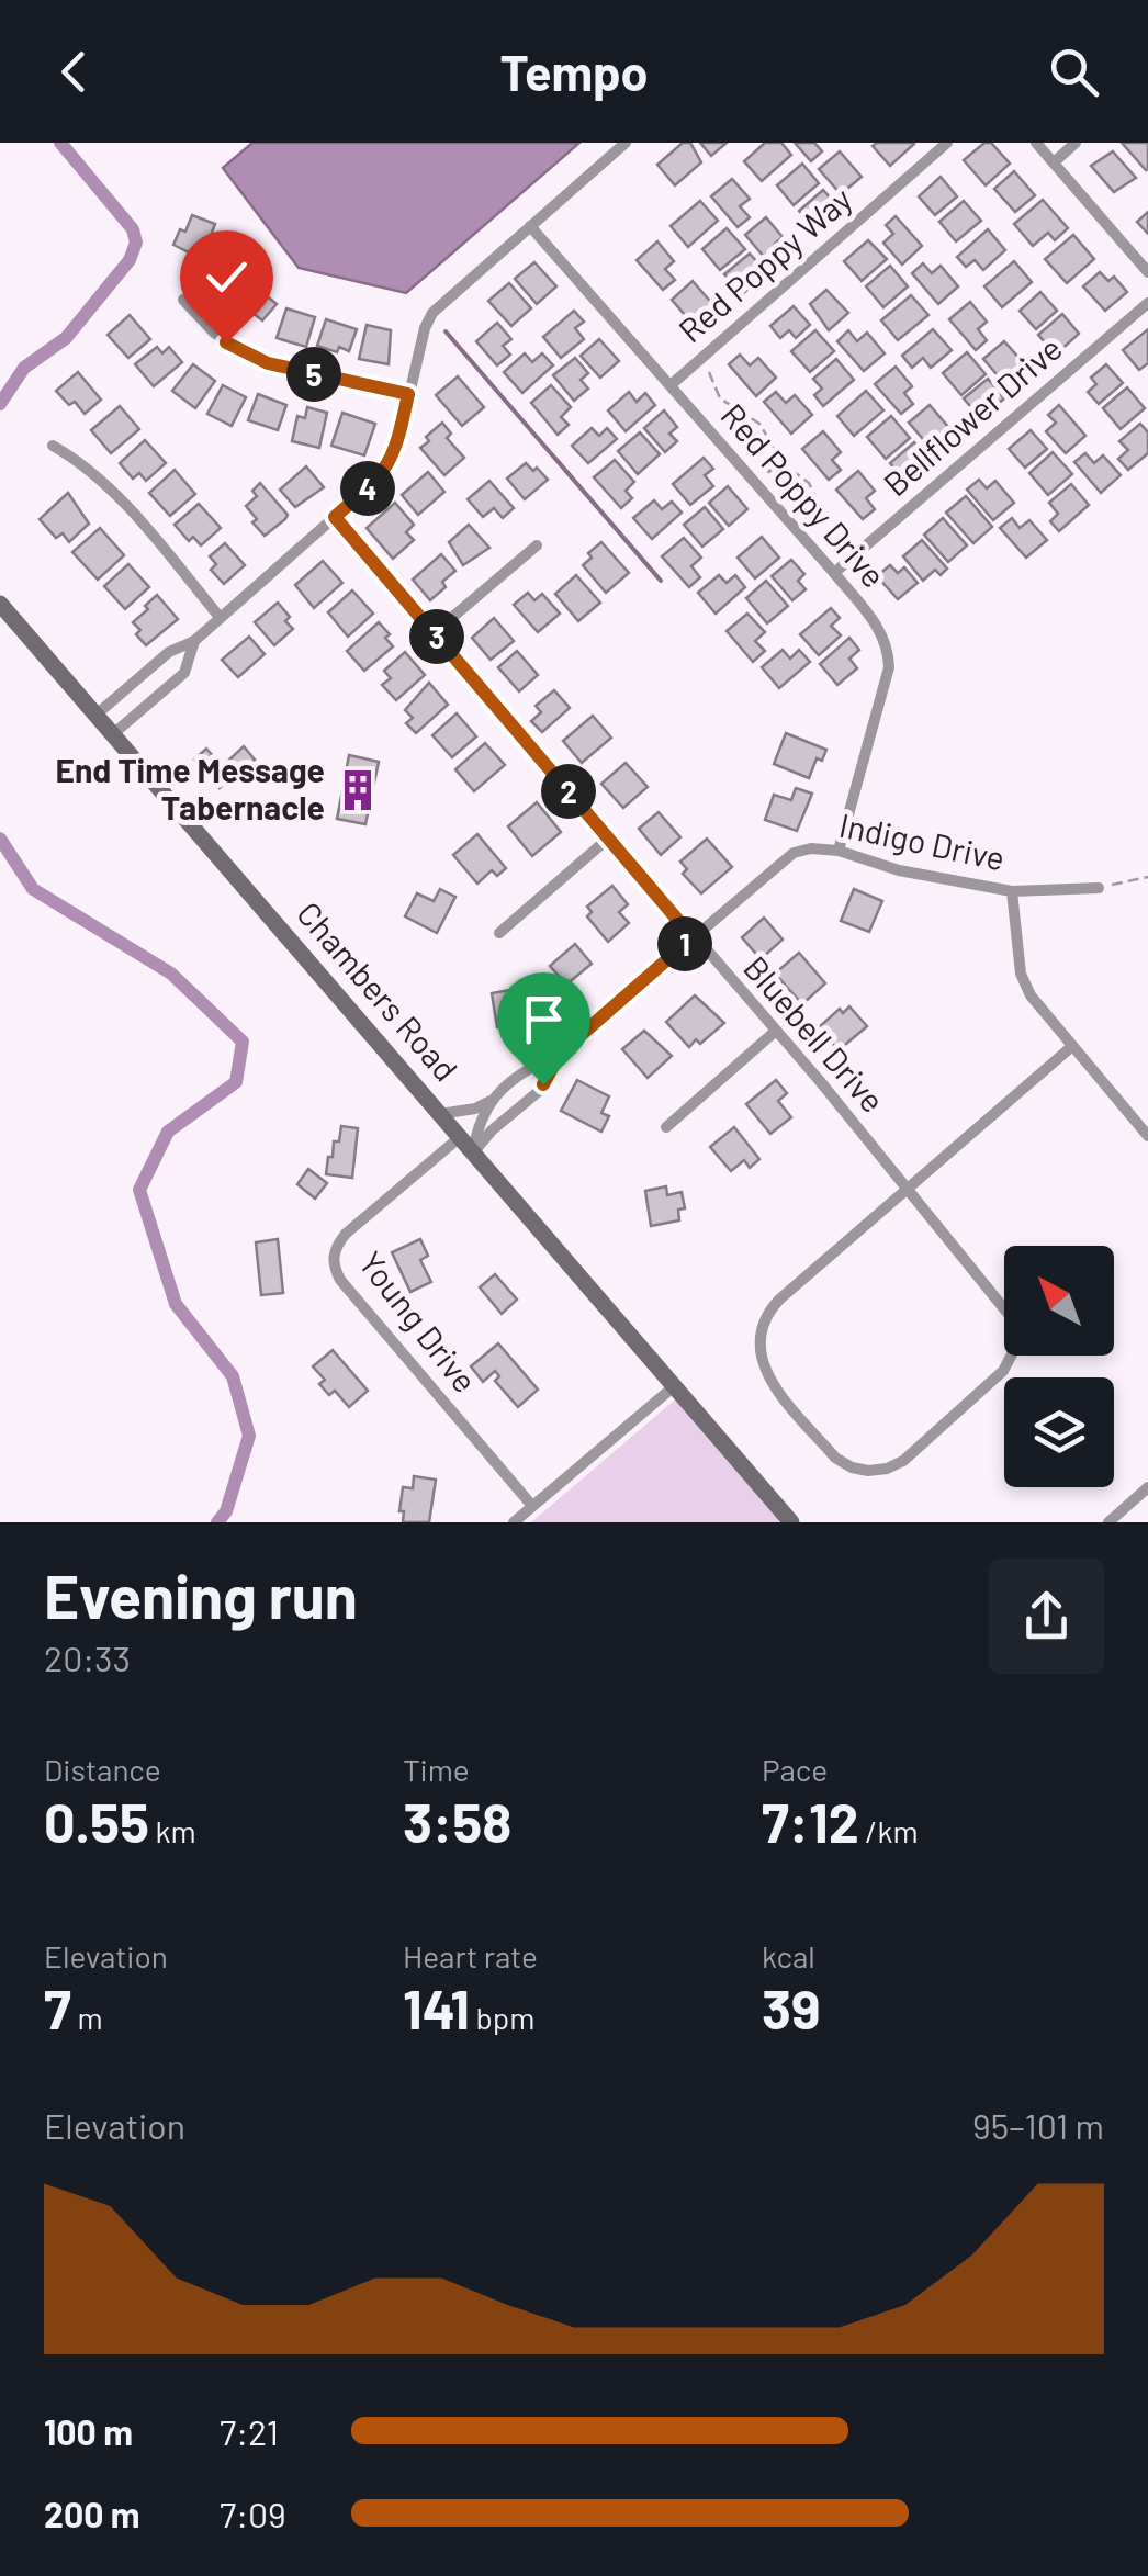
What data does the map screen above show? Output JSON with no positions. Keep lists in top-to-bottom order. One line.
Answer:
{"streets":{"street":["Red Poppy Way","Bellflower Drive","Red Poppy Drive","Indigo Drive","Chambers Road","Bluebell Drive","Young Drive"]},"crossings":[["Red Poppy Way","Red Poppy Drive"],["Bellflower Drive","Red Poppy Drive"],["Red Poppy Drive","Indigo Drive"],["Indigo Drive","Chambers Road"],["Indigo Drive","Bluebell Drive"],["Chambers Road","Young Drive"]],"places":{"building":["End Time Message Tabernacle"]},"north":"top left","page":{"header":"Tempo","pins":["5","4","3","2","1"],"heading":["Evening run","20:33"],"stats":[["Distance","0.55 km"],["Time","3:58"],["Pace","7:12 /km"],["Elevation","7 m"],["Heart rate","141 bpm"],["kcal","39"]],"chart":["Elevation","95–101 m"],"list":[{"name":"100 m","note":"7:21"},{"name":"200 m","note":"7:09"}]}}
